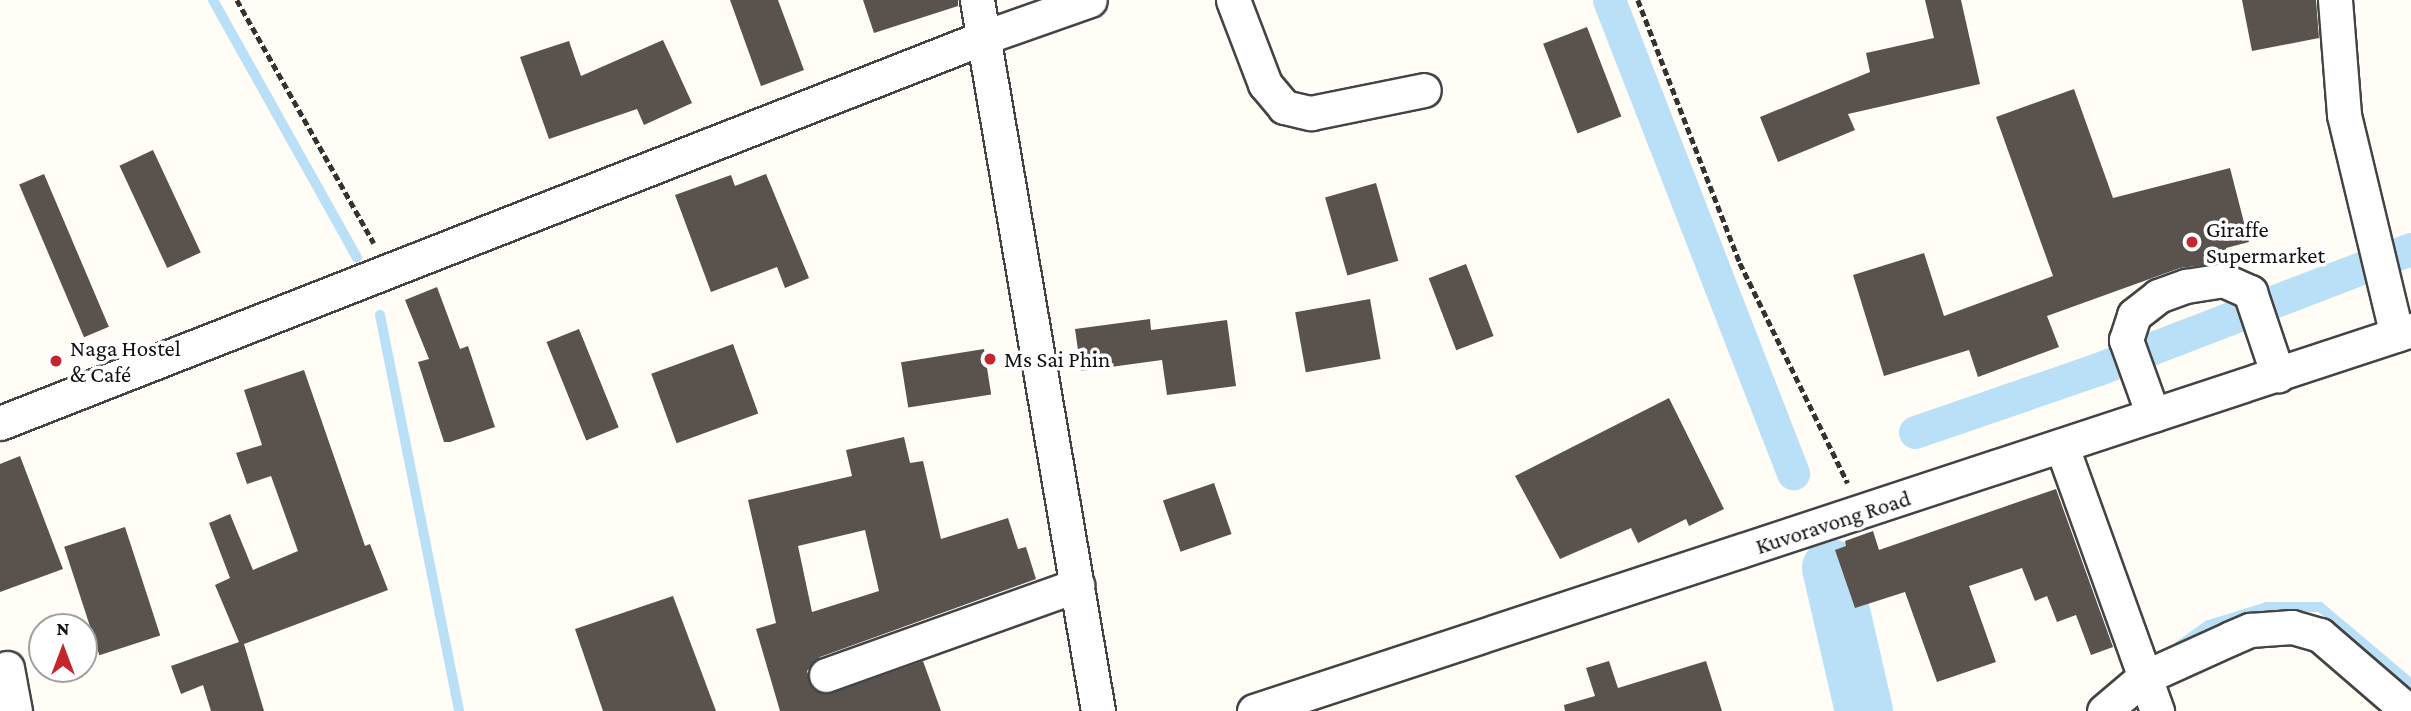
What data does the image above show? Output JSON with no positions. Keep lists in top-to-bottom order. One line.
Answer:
{"streets":{"street":["Kuvoravong Road"]},"places":["Giraffe Supermarket","Ms Sai Phin","Naga Hostel & Café"],"north":"top"}
